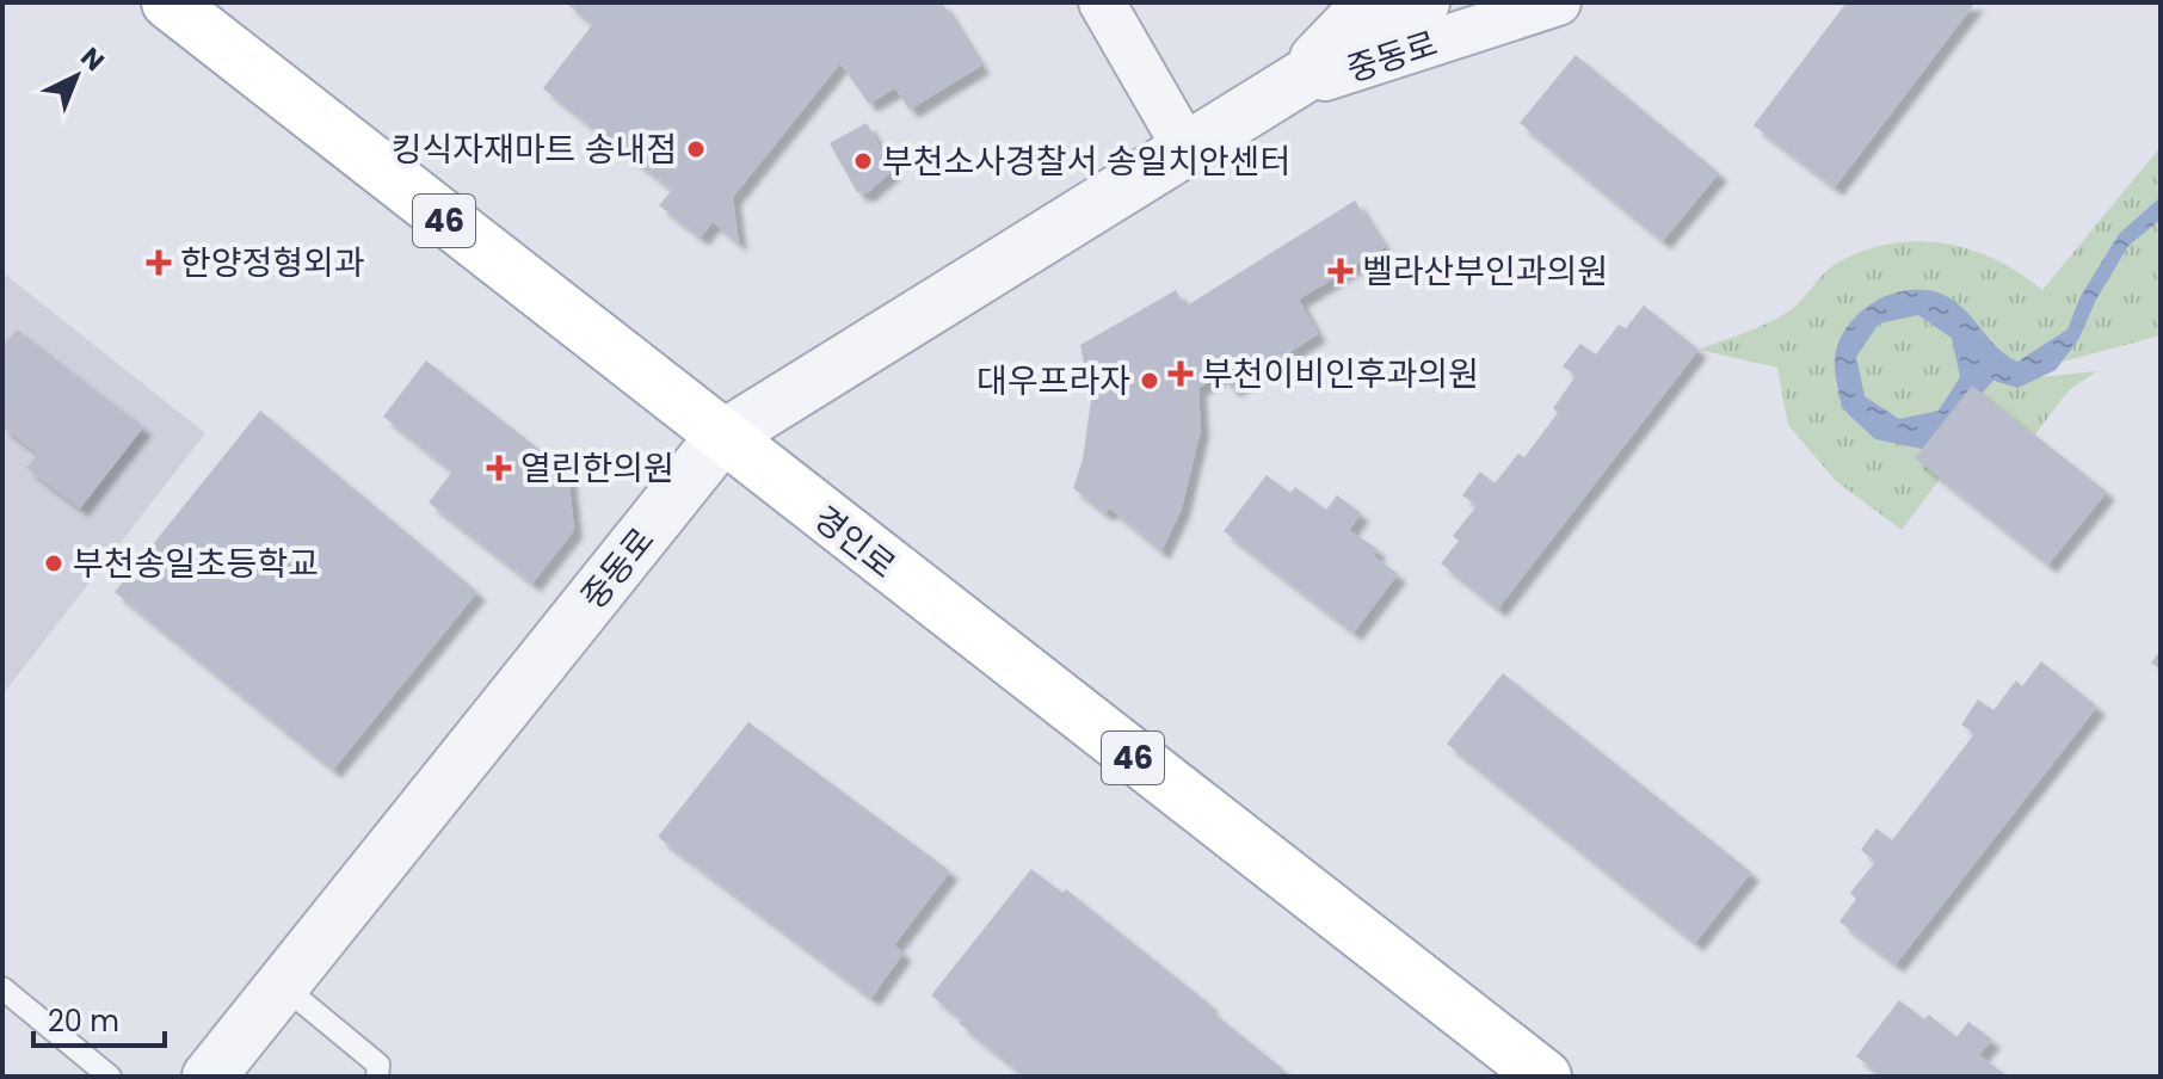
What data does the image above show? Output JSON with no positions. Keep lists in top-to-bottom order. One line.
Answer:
{"streets":{"main road":["46","경인로"],"street":["중동로"]},"crossings":[["중동로","경인로"]],"places":{"other":["킹식자재마트 송내점","부천소사경찰서 송일치안센터","대우프라자","부천송일초등학교"],"health":["한양정형외과","벨라산부인과의원","부천이비인후과의원","열린한의원"]},"scale_bar":"20 m","north":"top right"}
